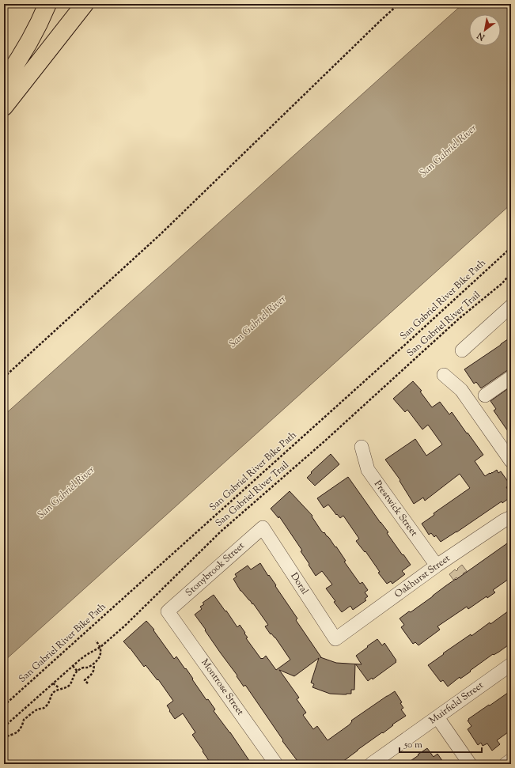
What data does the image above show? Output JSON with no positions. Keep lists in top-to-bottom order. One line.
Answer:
{"streets":{"street":["Prestwick Street","Stonybrook Street","Oakhurst Street","Doral","Montrose Street","Muirfield Street"],"path":["San Gabriel River Bike Path","San Gabriel River Trail"]},"crossings":[["Prestwick Street","Oakhurst Street"],["Stonybrook Street","Doral"],["Stonybrook Street","Montrose Street"],["Oakhurst Street","Doral"]],"water":["San Gabriel River"],"scale_bar":"50 m","north":"bottom left"}
